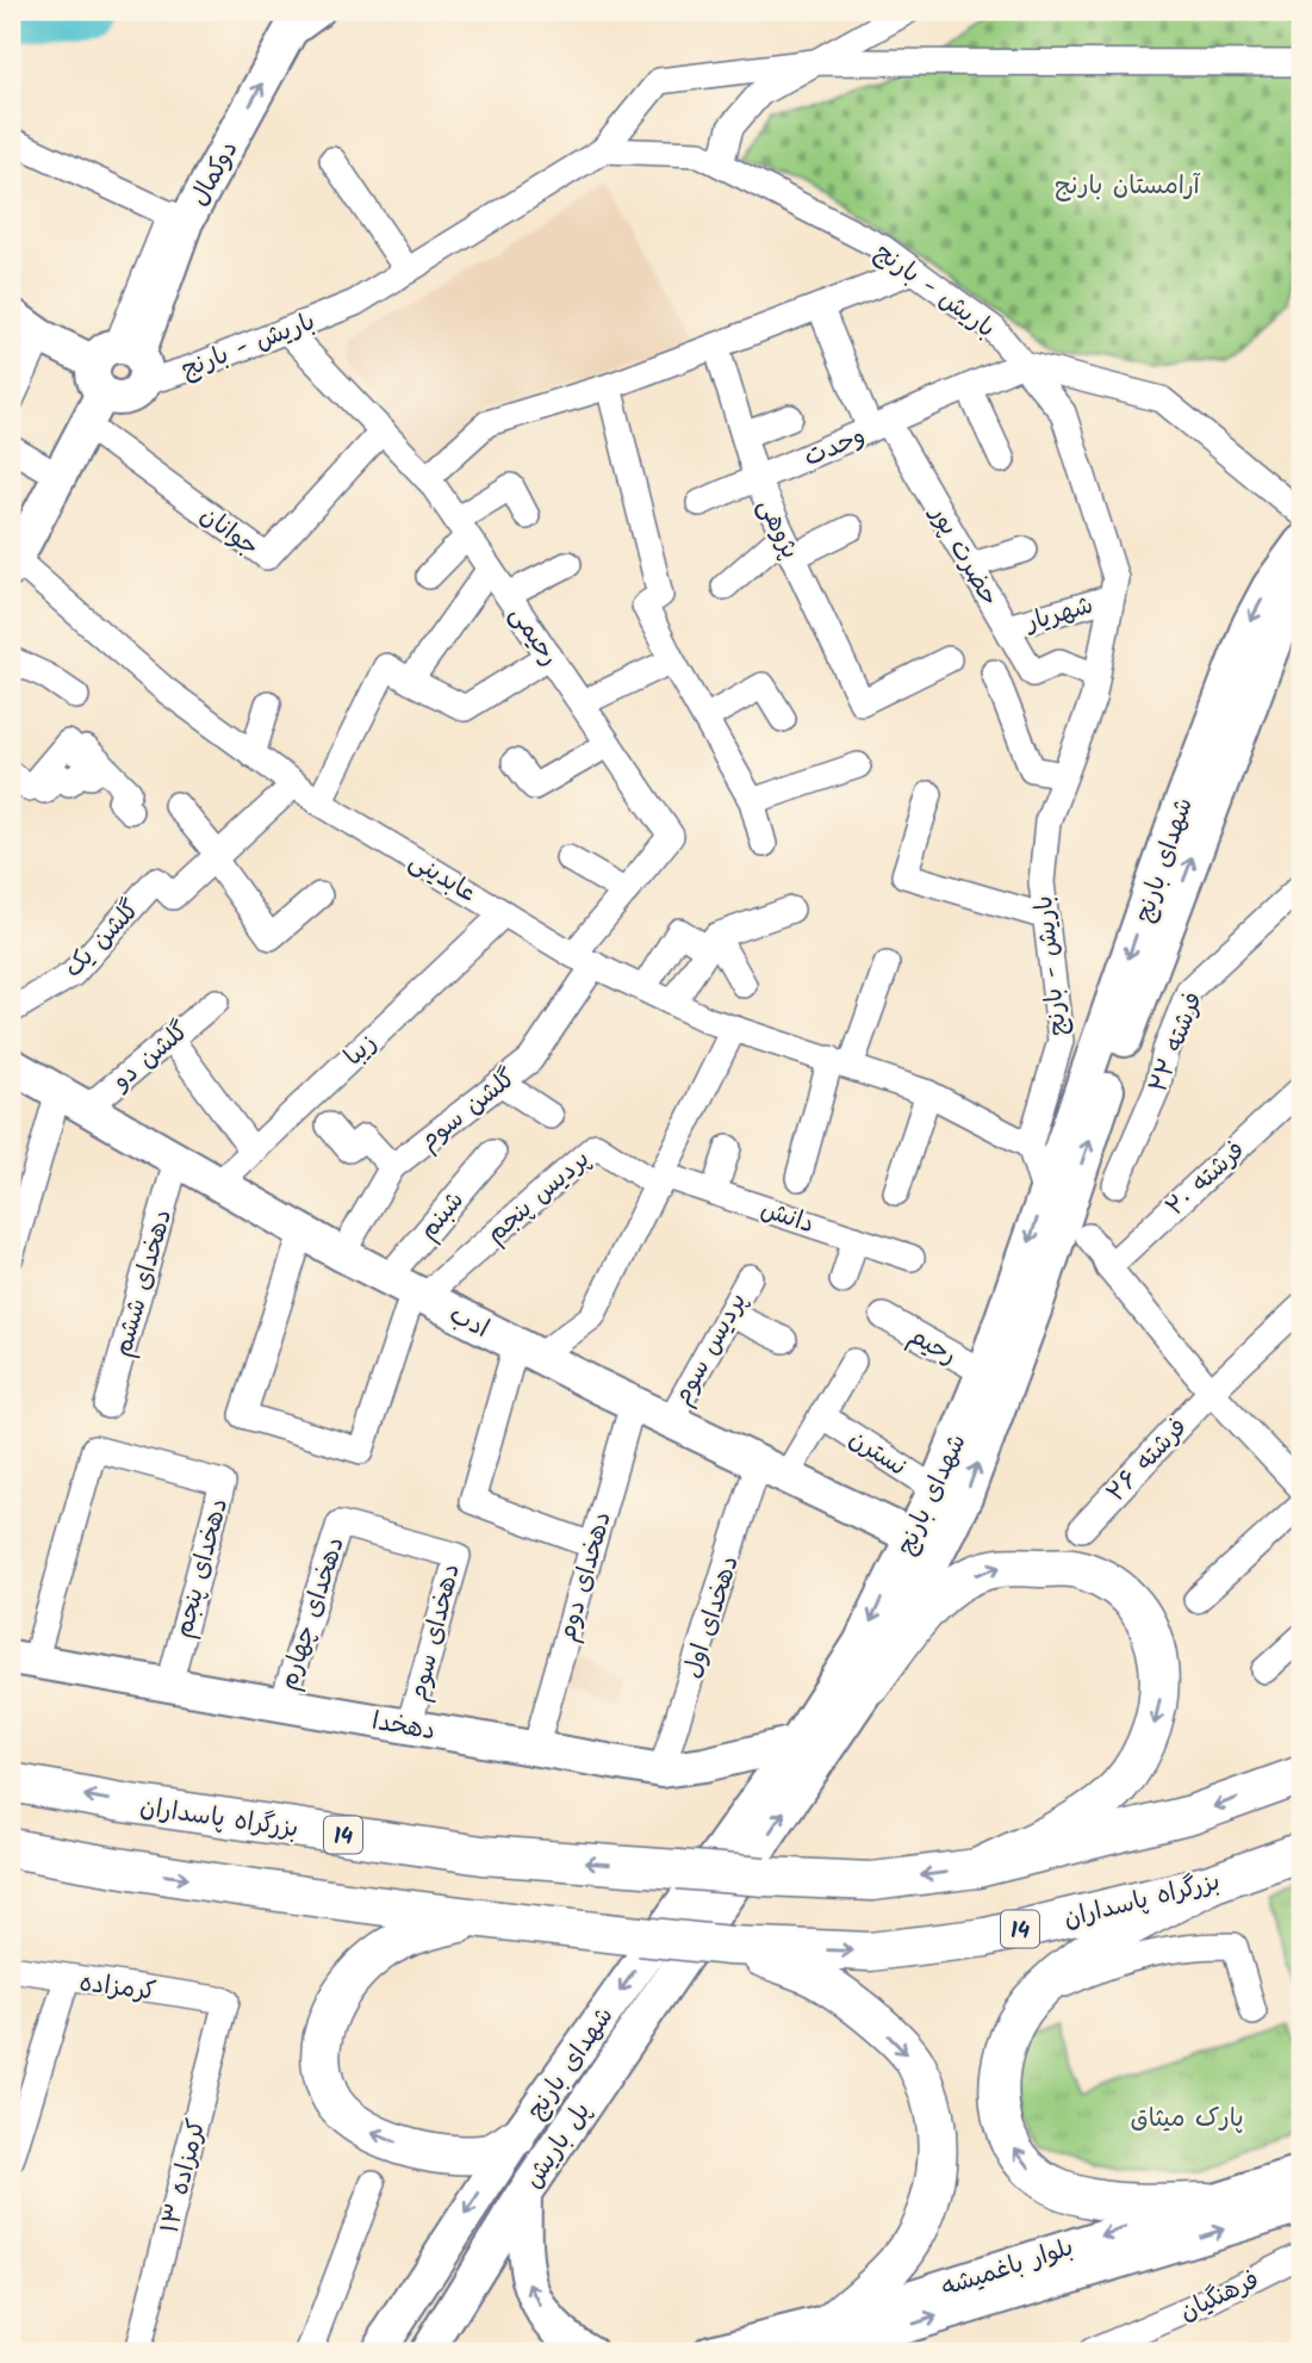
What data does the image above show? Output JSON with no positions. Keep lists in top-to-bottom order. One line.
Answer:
{"streets":{"highway":["بزرگراه پاسداران","14"],"main road":["دوکمال","شهدای بارنج","ادب","دهخدا","پل باریش","بلوار باغمیشه"],"street":["باریش - بارنج","وحدت","پژوهی","جوانان","حضرت پور","شهریار","رحیمی","عابدینی","گلشن یک","۲۲ فرشته","زیبا","گلشن دو","گلشن سوم","۲۰ فرشته","پردیس پنجم","شبنم","دانش","دهخدای ششم","رحیم","پردیس سوم","نسترن","۲۶ فرشته","دهخدای پنجم","دهخدای دوم","دهخدای چهارم","دهخدای اول","دهخدای سوم","کرمزاده","کرمزاده ۱۳","فرهنگیان"]},"crossings":[["دوکمال","باریش - بارنج"],["دوکمال","جوانان"],["دوکمال","عابدینی"],["باریش - بارنج","وحدت"],["باریش - بارنج","حضرت پور"],["باریش - بارنج","شهریار"],["باریش - بارنج","رحیمی"],["باریش - بارنج","عابدینی"],["وحدت","پژوهی"],["وحدت","حضرت پور"],["جوانان","رحیمی"],["حضرت پور","شهریار"],["رحیمی","عابدینی"],["رحیمی","گلشن سوم"],["شهدای بارنج","ادب"],["شهدای بارنج","رحیم"],["شهدای بارنج","نسترن"],["شهدای بارنج","دهخدا"],["شهدای بارنج","پل باریش"],["عابدینی","گلشن یک"],["عابدینی","زیبا"],["عابدینی","گلشن سوم"],["زیبا","ادب"],["گلشن دو","ادب"],["گلشن سوم","ادب"],["پردیس پنجم","شبنم"],["پردیس پنجم","دانش"],["پردیس پنجم","ادب"],["شبنم","ادب"],["دهخدای ششم","ادب"],["ادب","پردیس سوم"],["ادب","دهخدای دوم"],["ادب","دهخدای اول"],["ادب","پل باریش"],["نسترن","دهخدای اول"],["دهخدای پنجم","دهخدا"],["دهخدای دوم","دهخدا"],["دهخدای چهارم","دهخدای سوم"],["دهخدای چهارم","دهخدا"],["دهخدای اول","دهخدا"],["دهخدای سوم","دهخدا"],["بزرگراه پاسداران","14"],["کرمزاده","کرمزاده ۱۳"]],"one_way":["دوکمال","پل باریش"],"parks":["آرامستان بارنج","پارک میثاق"]}
